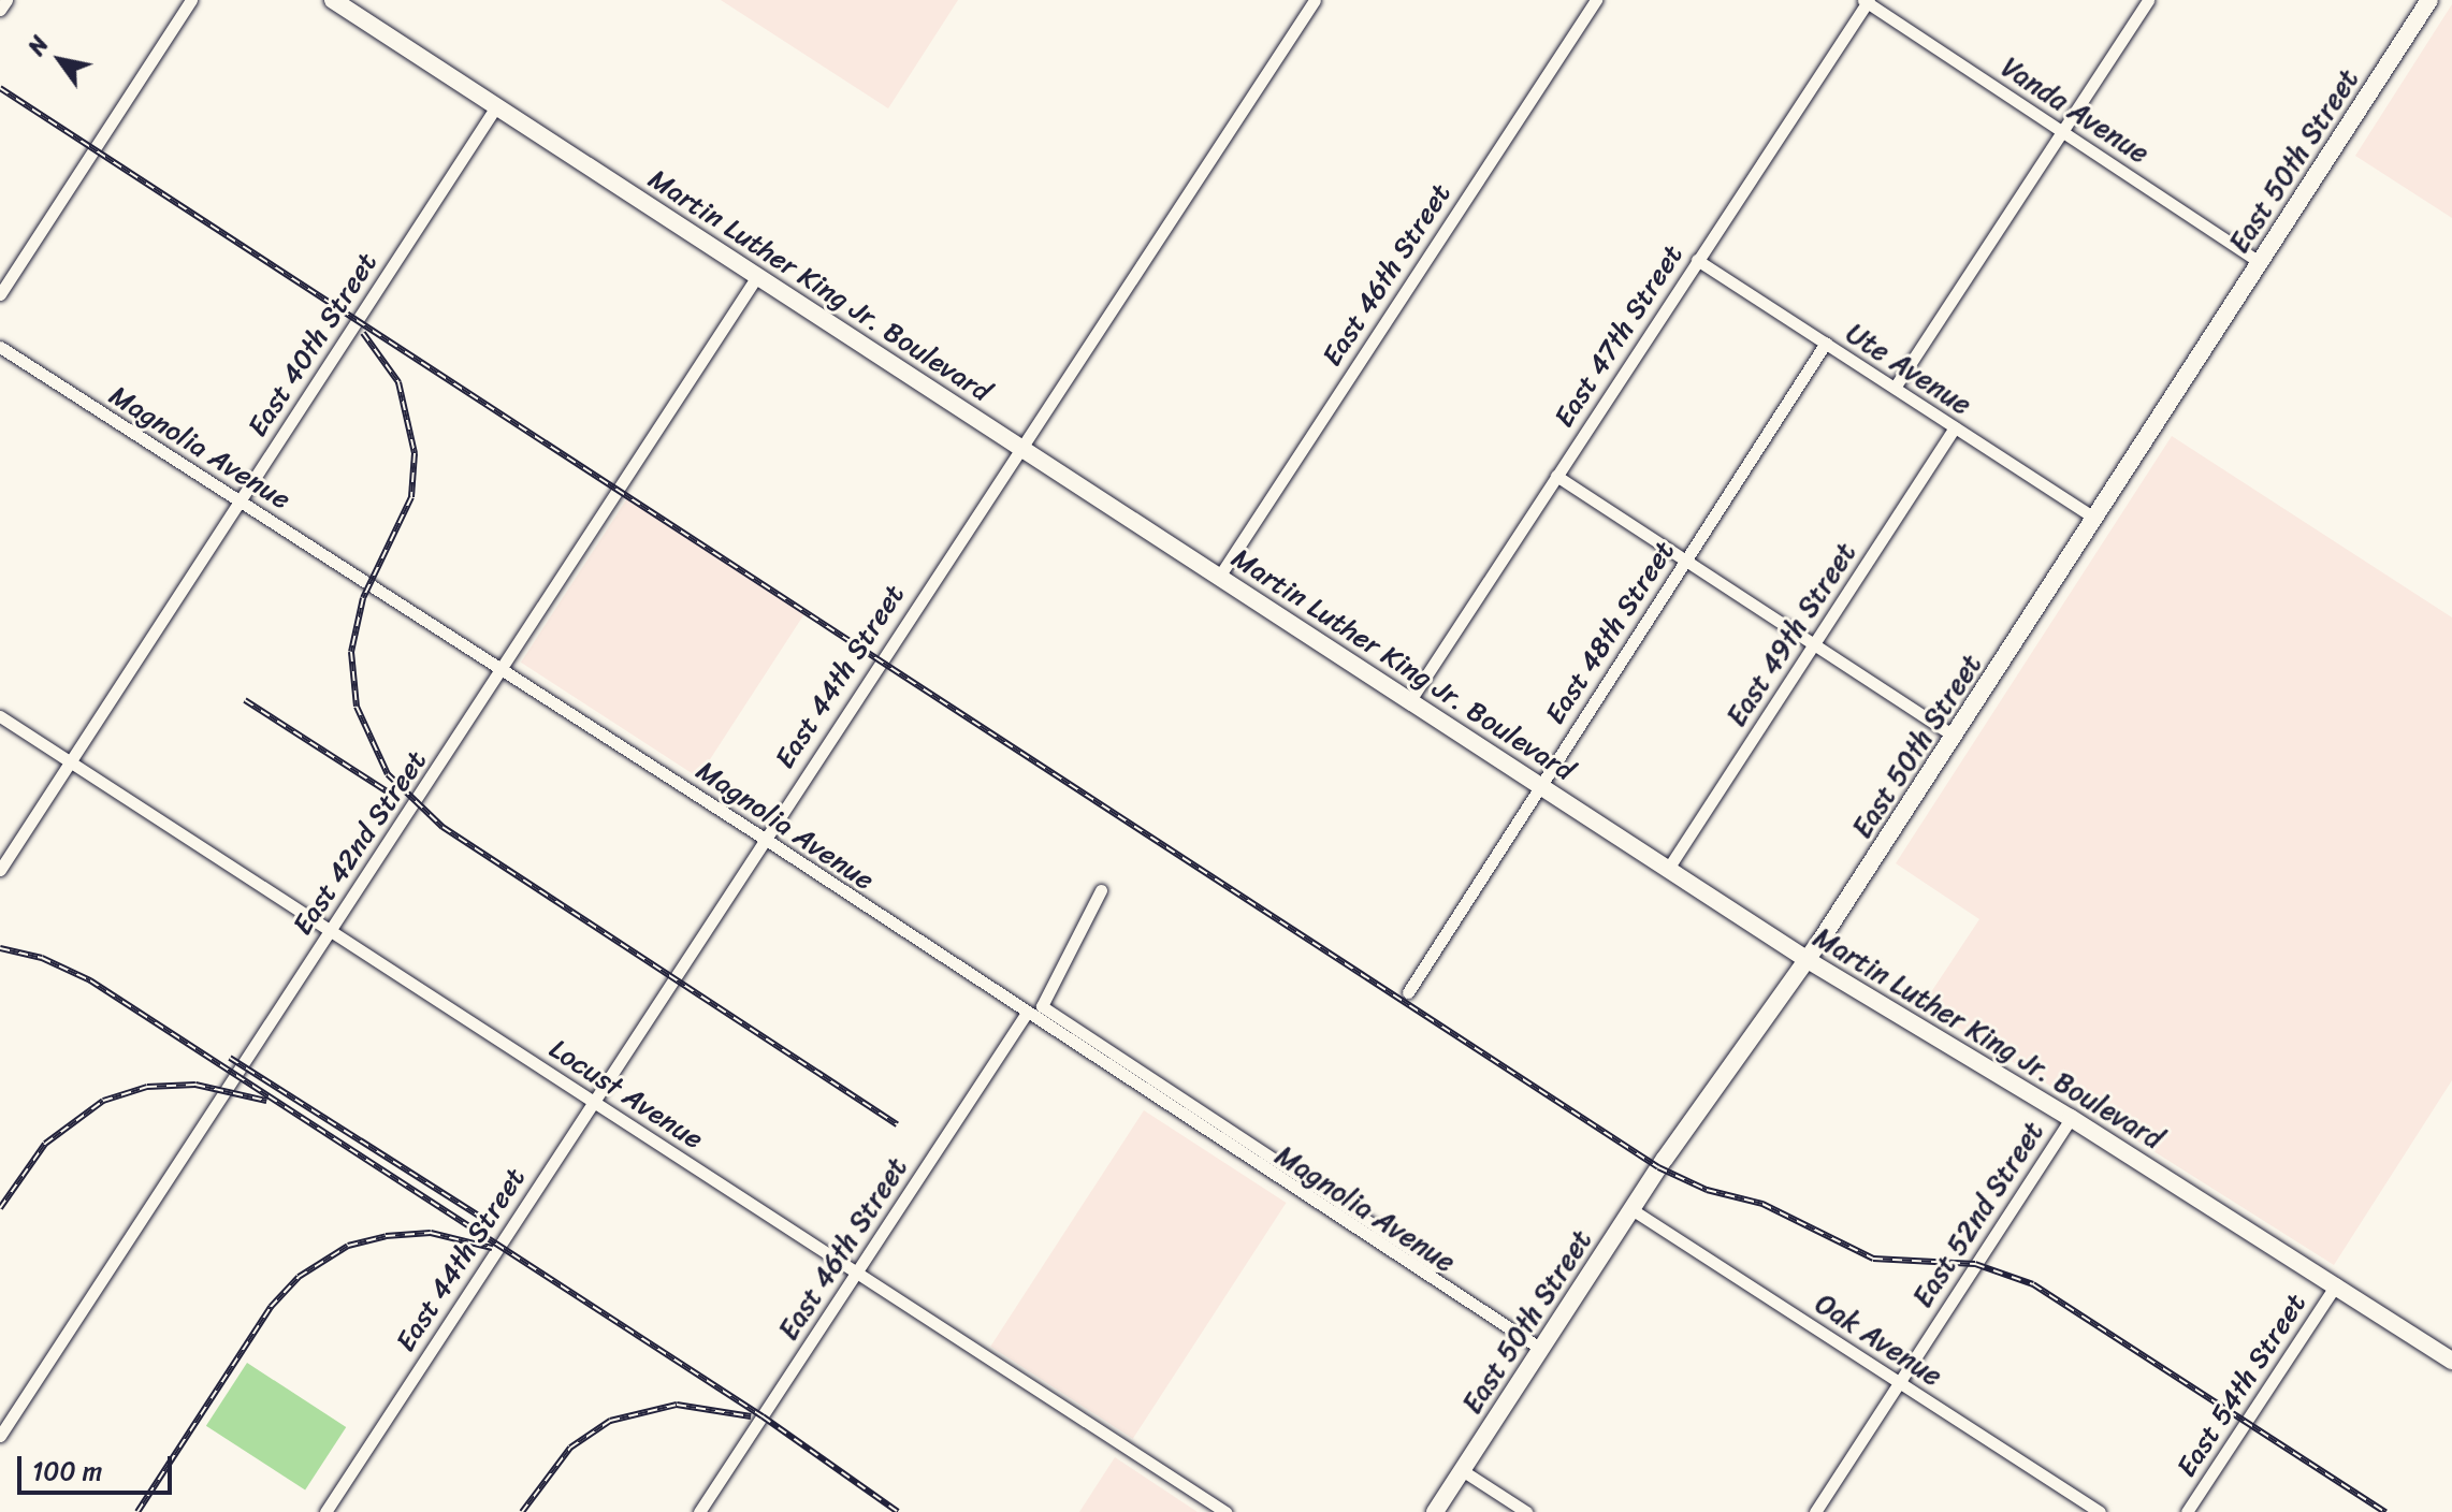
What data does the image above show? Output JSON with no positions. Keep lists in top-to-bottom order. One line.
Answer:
{"streets":{"main road":["East 50th Street","Martin Luther King Jr. Boulevard"],"street":["Vanda Avenue","East 46th Street","East 47th Street","East 40th Street","Ute Avenue","Magnolia Avenue","East 48th Street","East 49th Street","East 44th Street","East 42nd Street","Locust Avenue","East 52nd Street","Oak Avenue","East 54th Street"]},"crossings":[["Vanda Avenue","East 50th Street"],["Vanda Avenue","East 47th Street"],["East 50th Street","Martin Luther King Jr. Boulevard"],["East 50th Street","Ute Avenue"],["East 50th Street","Magnolia Avenue"],["East 50th Street","Oak Avenue"],["East 46th Street","Martin Luther King Jr. Boulevard"],["East 46th Street","Magnolia Avenue"],["East 46th Street","Locust Avenue"],["Martin Luther King Jr. Boulevard","East 47th Street"],["Martin Luther King Jr. Boulevard","East 40th Street"],["Martin Luther King Jr. Boulevard","East 48th Street"],["Martin Luther King Jr. Boulevard","East 49th Street"],["Martin Luther King Jr. Boulevard","East 44th Street"],["Martin Luther King Jr. Boulevard","East 42nd Street"],["Martin Luther King Jr. Boulevard","East 52nd Street"],["Martin Luther King Jr. Boulevard","East 54th Street"],["East 47th Street","Ute Avenue"],["East 40th Street","Magnolia Avenue"],["East 40th Street","Locust Avenue"],["Ute Avenue","East 48th Street"],["Ute Avenue","East 49th Street"],["Magnolia Avenue","East 44th Street"],["Magnolia Avenue","East 42nd Street"],["East 44th Street","Locust Avenue"],["East 42nd Street","Locust Avenue"],["East 52nd Street","Oak Avenue"]],"scale_bar":"100 m","north":"top left"}
